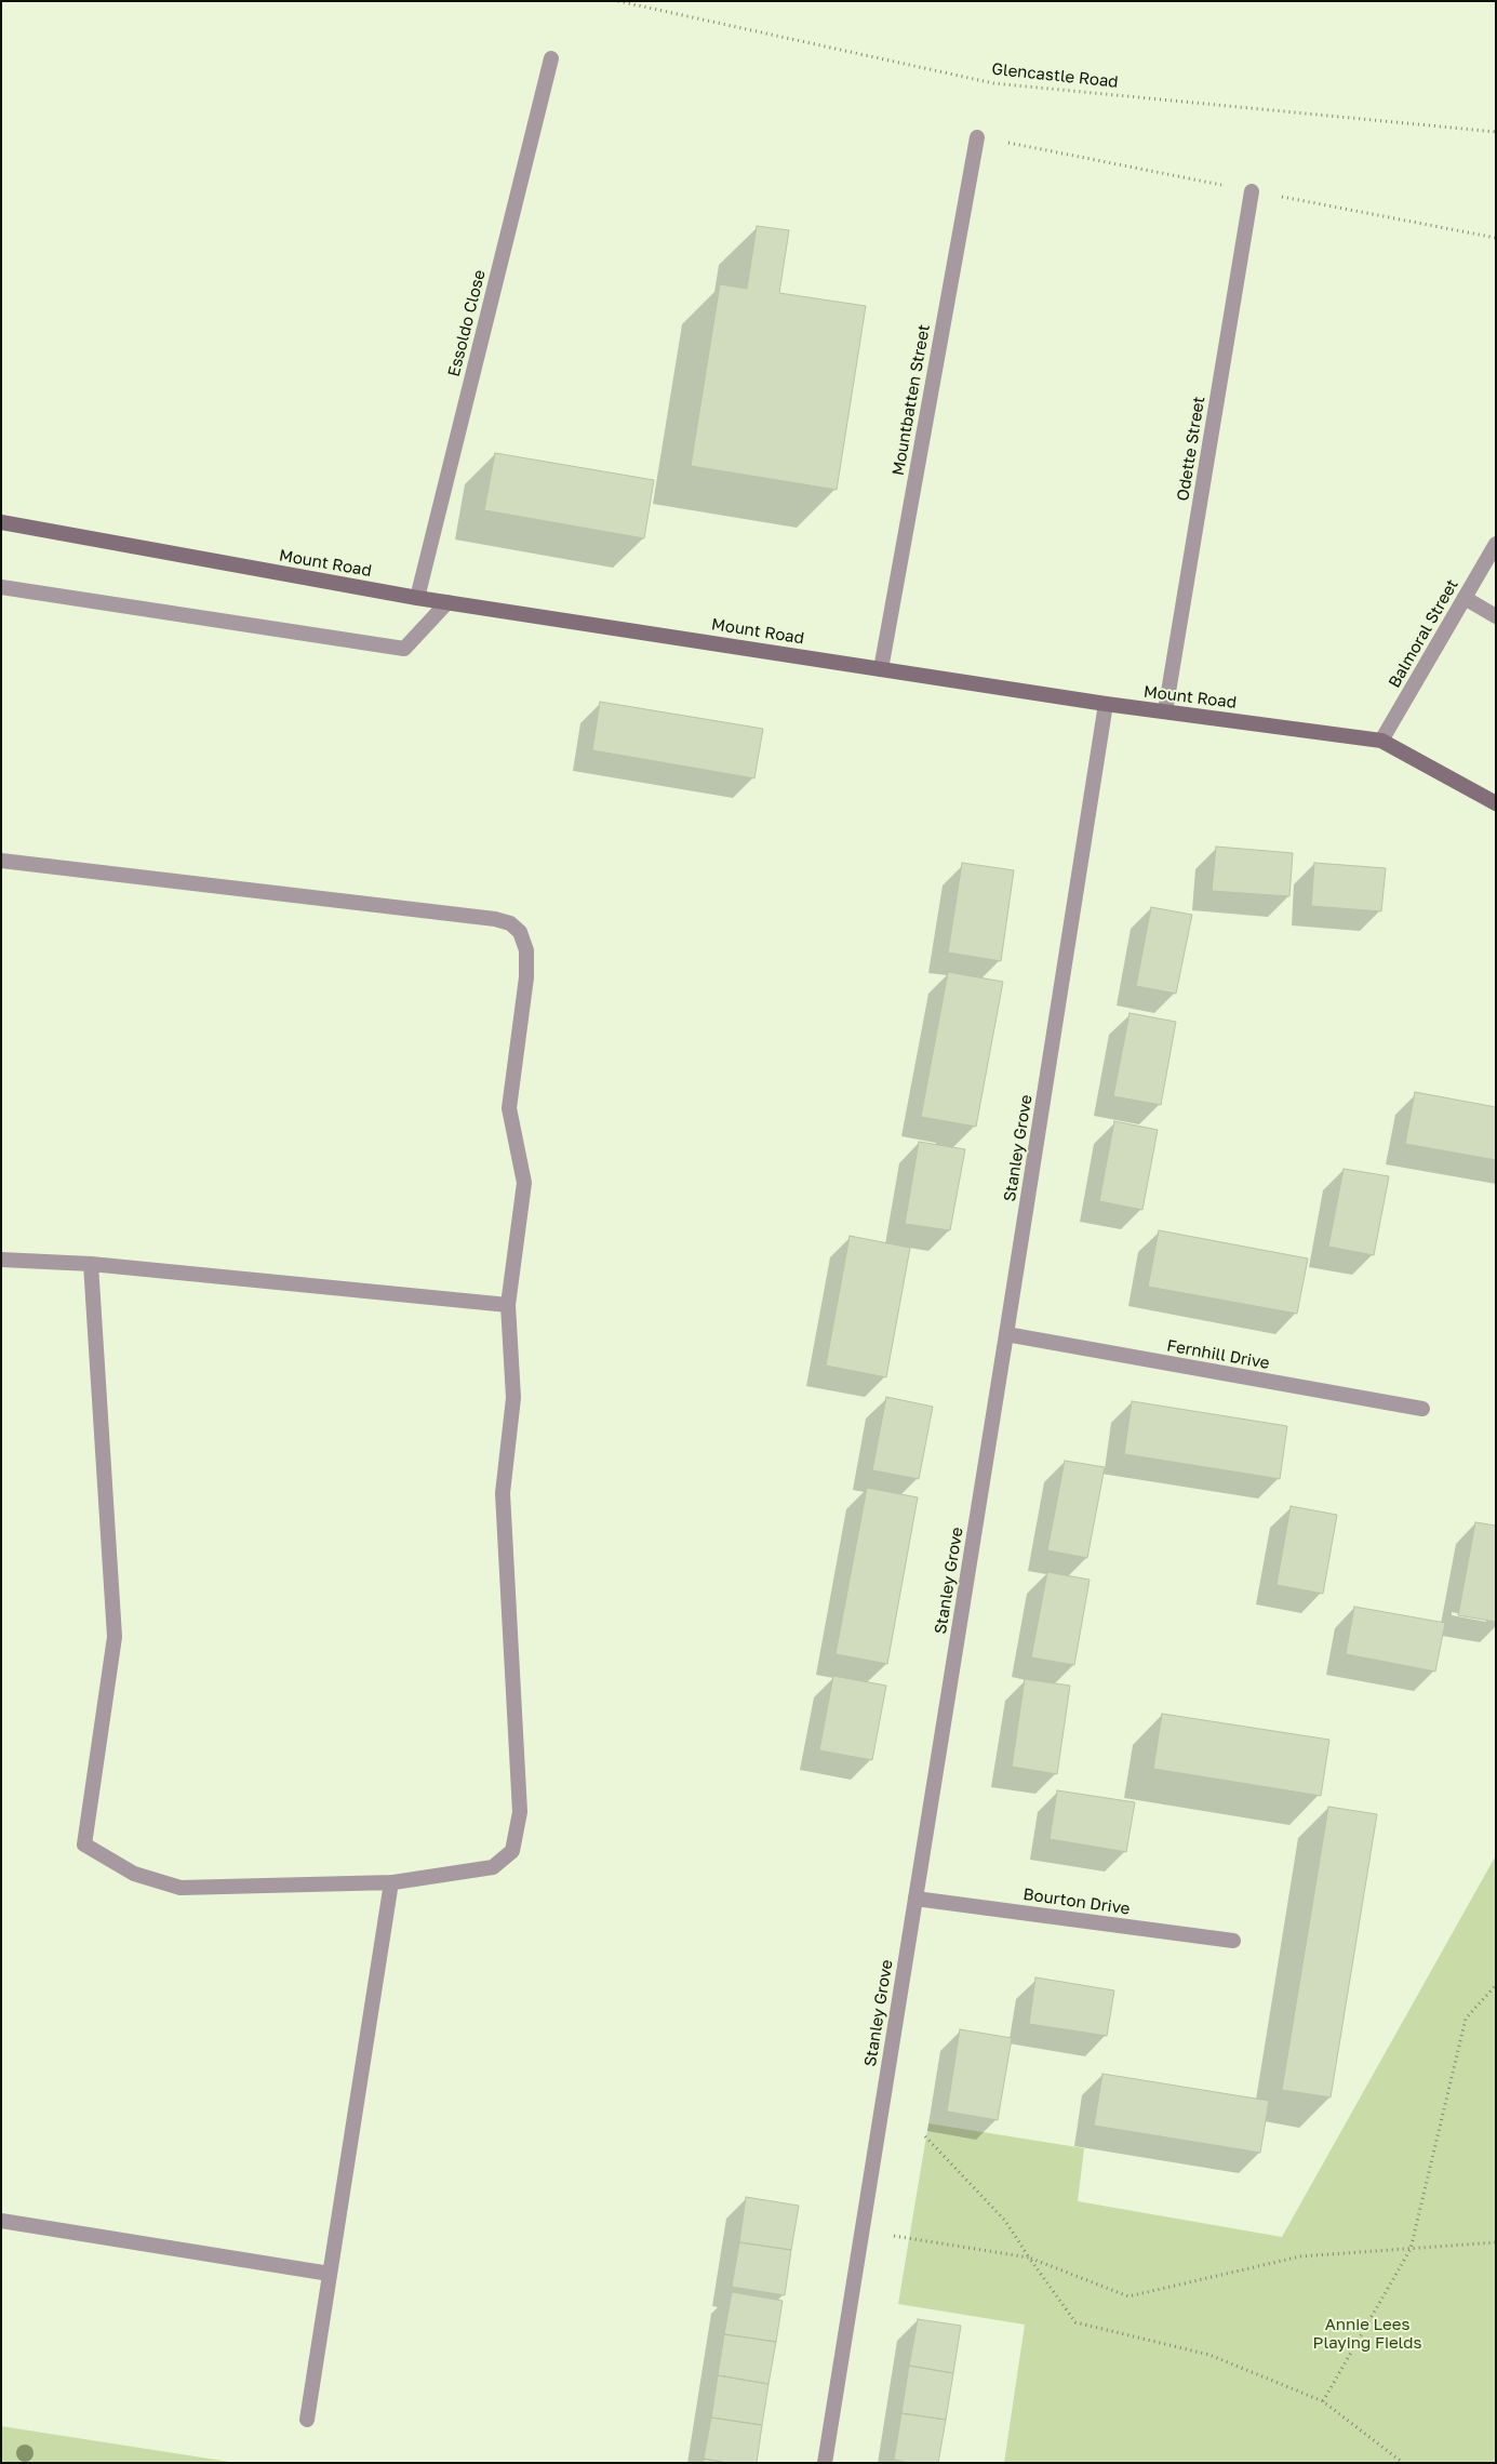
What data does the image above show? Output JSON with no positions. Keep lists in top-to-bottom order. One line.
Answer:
{"streets":{"main road":["Mount Road"],"street":["Essoldo Close","Mountbatten Street","Odette Street","Balmoral Street","Stanley Grove","Fernhill Drive","Bourton Drive"],"path":["Glencastle Road"]},"crossings":[["Essoldo Close","Mount Road"],["Mountbatten Street","Mount Road"],["Odette Street","Mount Road"],["Mount Road","Balmoral Street"],["Mount Road","Stanley Grove"],["Stanley Grove","Fernhill Drive"],["Stanley Grove","Bourton Drive"]],"parks":["Annie Lees Playing Fields"]}
